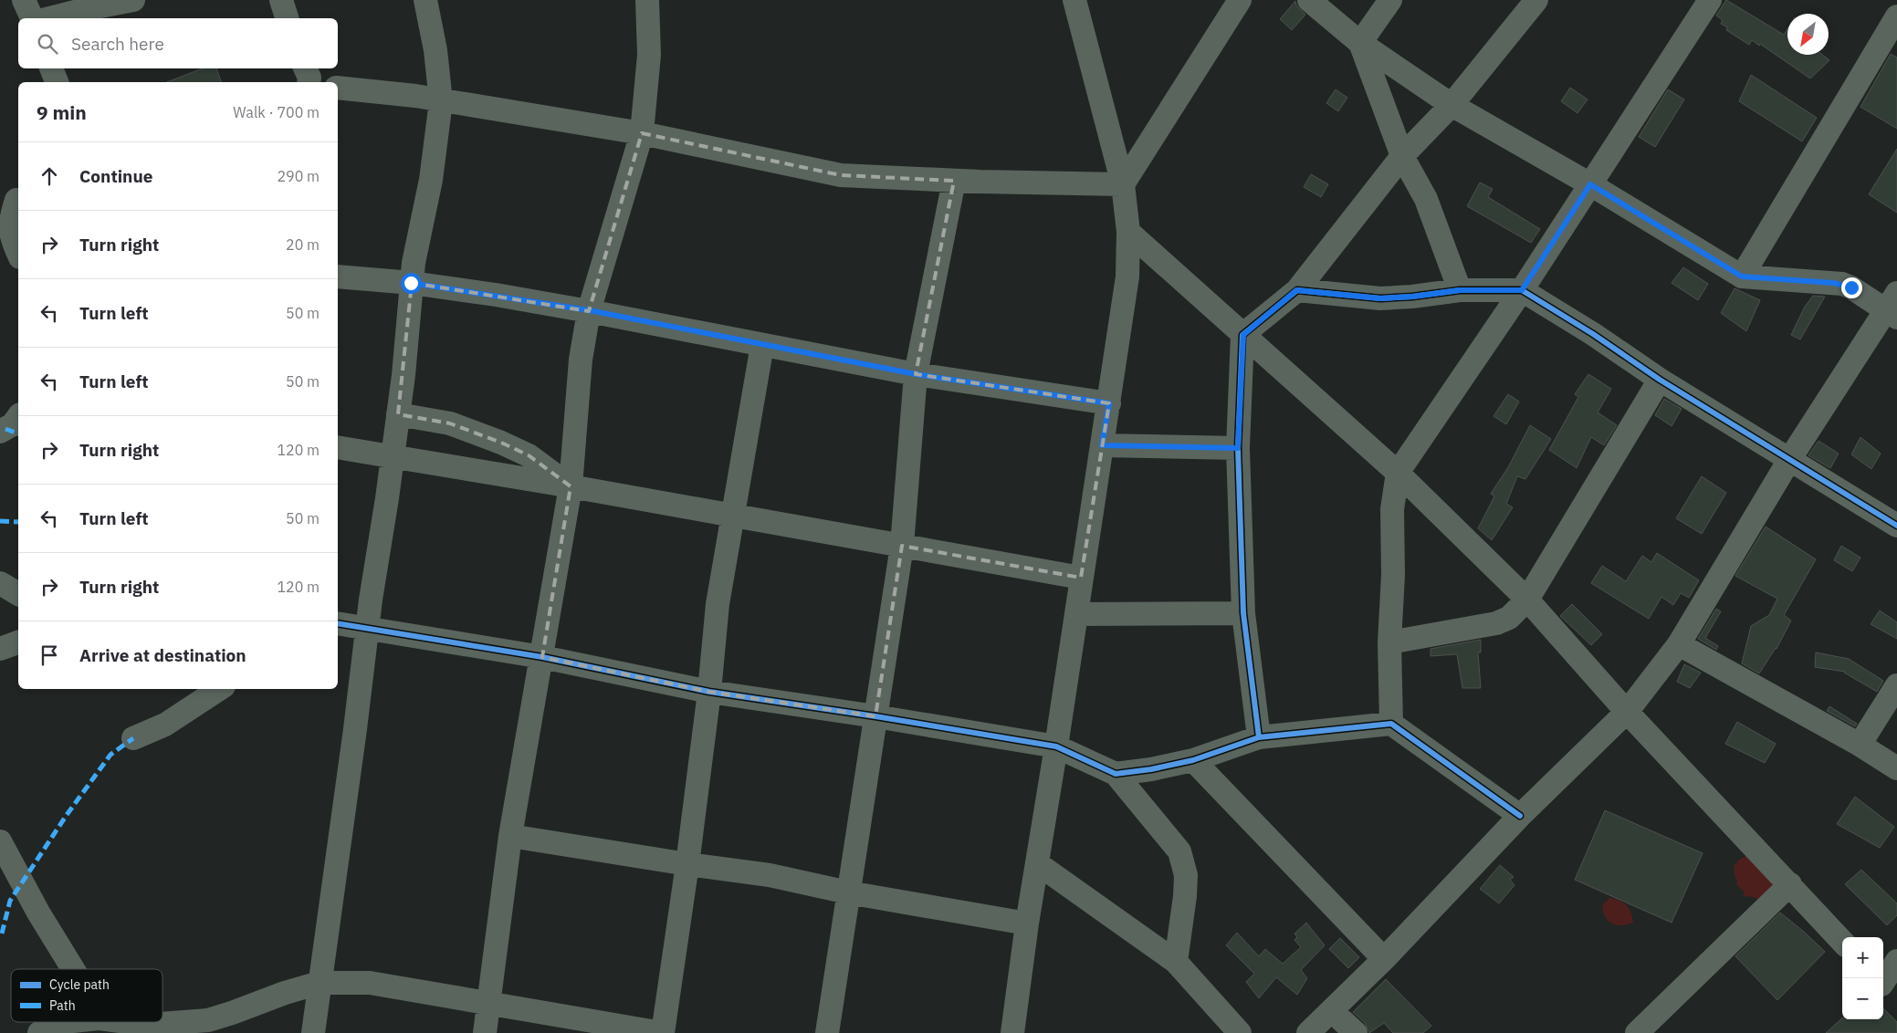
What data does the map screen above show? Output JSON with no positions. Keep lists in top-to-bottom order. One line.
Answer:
{"legend":["Cycle path","Path"],"north":"bottom left","page":{"search":"Search here","heading":["9 min","Walk · 700 m"],"list":[["Continue","290 m"],["Turn right","20 m"],["Turn left","50 m"],["Turn left","50 m"],["Turn right","120 m"],["Turn left","50 m"],["Turn right","120 m"],"Arrive at destination"],"map_buttons":["+","−"]}}
